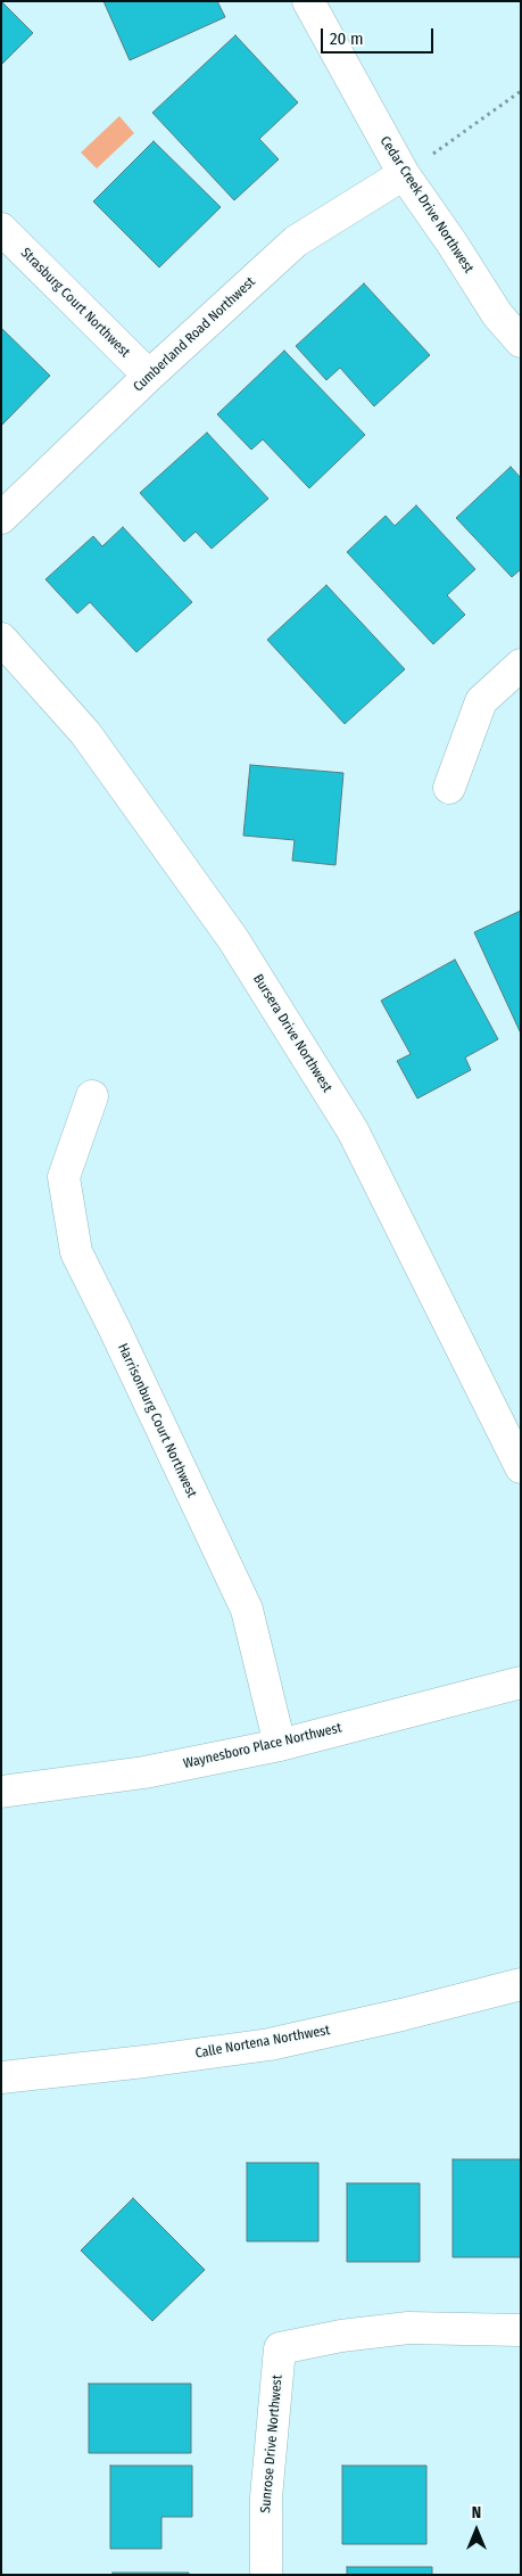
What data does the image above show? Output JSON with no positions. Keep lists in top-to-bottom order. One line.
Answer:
{"streets":{"street":["Cedar Creek Drive Northwest","Strasburg Court Northwest","Cumberland Road Northwest","Bursera Drive Northwest","Harrisonburg Court Northwest","Waynesboro Place Northwest","Calle Nortena Northwest","Sunrose Drive Northwest"]},"crossings":[["Cedar Creek Drive Northwest","Cumberland Road Northwest"],["Strasburg Court Northwest","Cumberland Road Northwest"],["Harrisonburg Court Northwest","Waynesboro Place Northwest"]],"scale_bar":"20 m","north":"top"}
